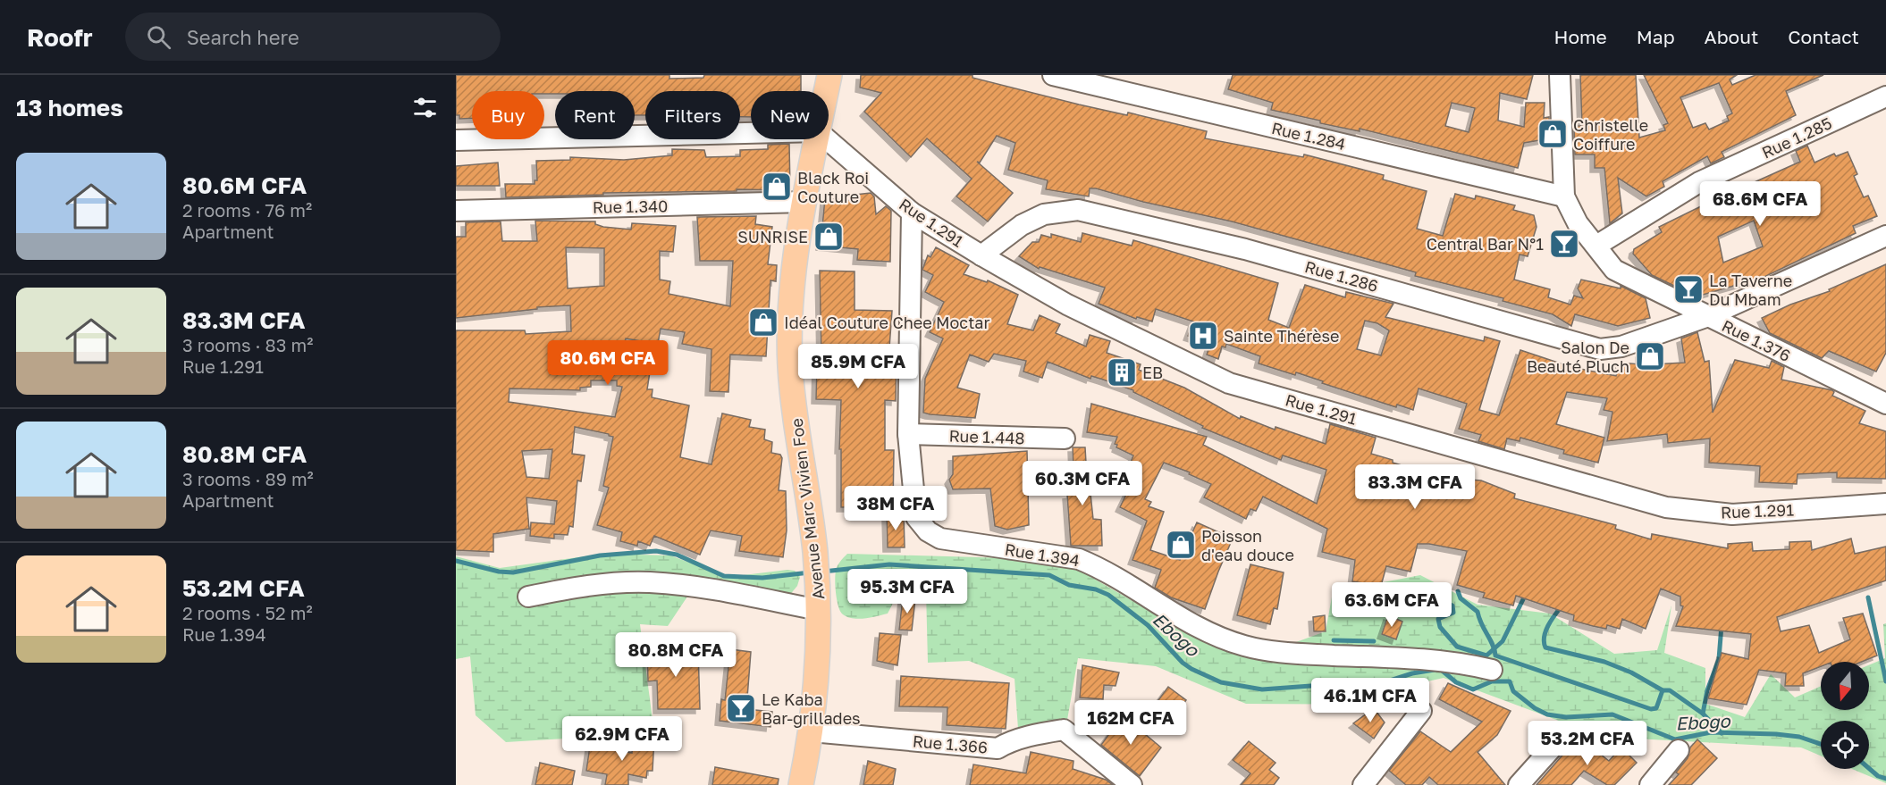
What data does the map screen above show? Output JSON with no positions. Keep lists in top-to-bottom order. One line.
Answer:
{"streets":{"main road":["Avenue Marc Vivien Foe"],"street":["Rue 1.284","Rue 1.285","Rue 1.340","Rue 1.291","Rue 1.286","Rue 1.376","Rue 1.448","Rue 1.394","Rue 1.366"]},"crossings":[["Rue 1.284","Rue 1.376"],["Rue 1.285","Rue 1.376"],["Rue 1.340","Avenue Marc Vivien Foe"],["Rue 1.291","Rue 1.286"],["Rue 1.291","Rue 1.394"],["Rue 1.286","Rue 1.376"],["Rue 1.448","Rue 1.394"],["Avenue Marc Vivien Foe","Rue 1.366"]],"water":["Ebogo"],"places":{"shop":["Christelle Coiffure","Black Roi Couture","SUNRISE","Idéal Couture Chee Moctar","Salon De Beauté Pluch","Poisson d'eau douce"],"bar":["Central Bar N°1","La Taverne Du Mbam","Le Kaba Bar-grillades"],"hospital":["Sainte Thérèse"],"building":["EB"]},"north":"bottom","page":{"header":"Roofr","search":"Search here","nav":["Home","Map","About","Contact"],"heading":"13 homes","chip":["Buy","Rent","Filters","New"],"list":[{"name":"80.6M CFA","note":"2 rooms · 76 m² · Apartment"},{"name":"83.3M CFA","note":"3 rooms · 83 m² · Rue 1.291"},{"name":"80.8M CFA","note":"3 rooms · 89 m² · Apartment"},{"name":"53.2M CFA","note":"2 rooms · 52 m² · Rue 1.394"}],"price":["68.6M CFA","80.6M CFA","85.9M CFA","60.3M CFA","83.3M CFA","38M CFA","95.3M CFA","63.6M CFA","80.8M CFA","46.1M CFA","162M CFA","62.9M CFA","53.2M CFA"]}}
